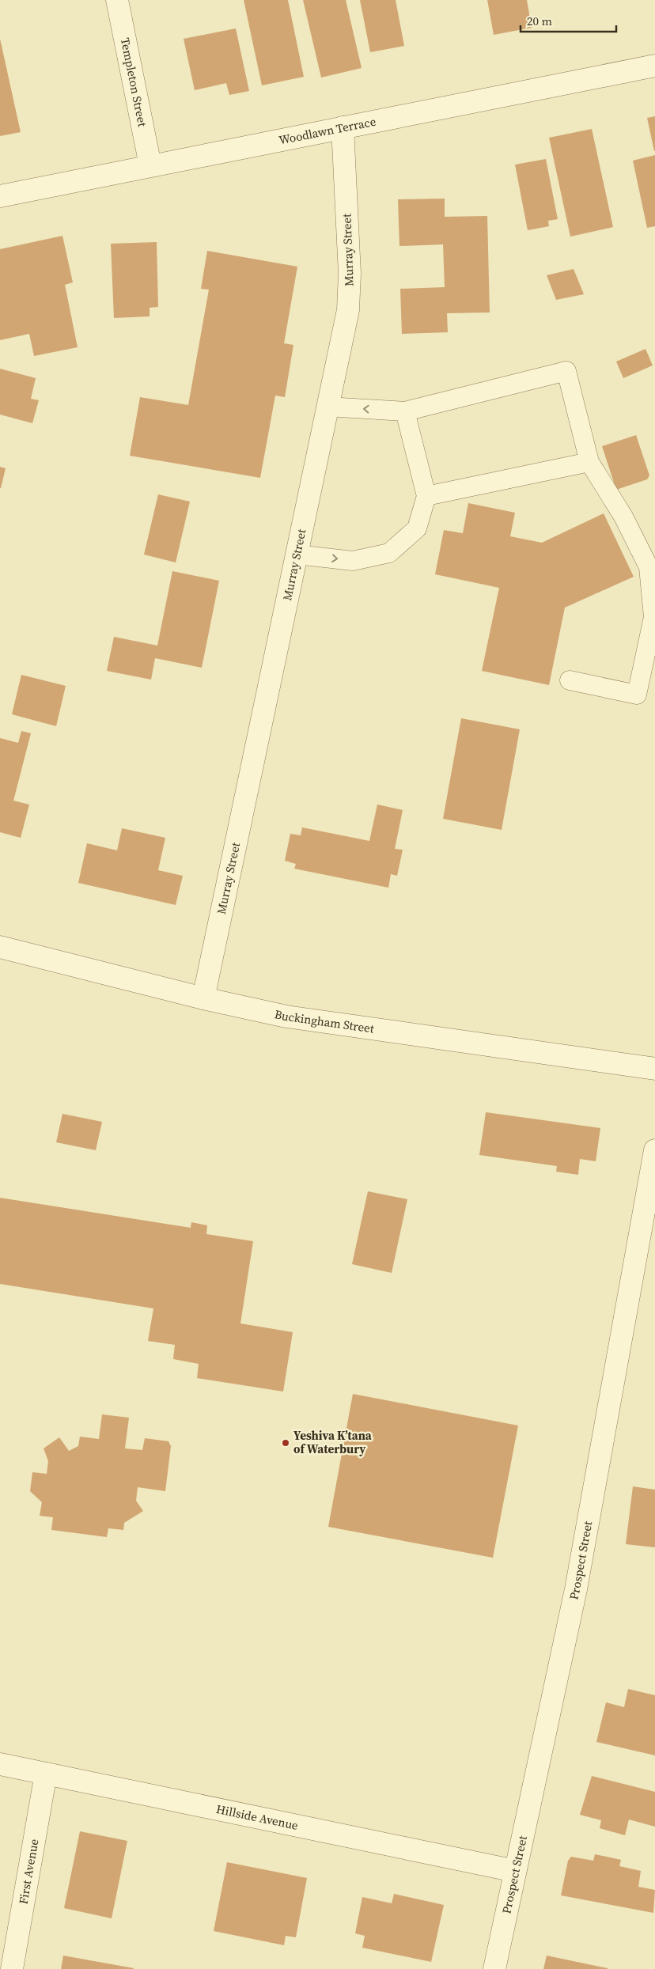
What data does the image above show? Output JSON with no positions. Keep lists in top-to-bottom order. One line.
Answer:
{"streets":{"street":["Templeton Street","Woodlawn Terrace","Murray Street","Buckingham Street","Prospect Street","Hillside Avenue","First Avenue"]},"crossings":[["Templeton Street","Woodlawn Terrace"],["Woodlawn Terrace","Murray Street"],["Murray Street","Buckingham Street"],["Prospect Street","Hillside Avenue"],["Hillside Avenue","First Avenue"]],"places":["Yeshiva K’tana of Waterbury"],"scale_bar":"20 m"}
